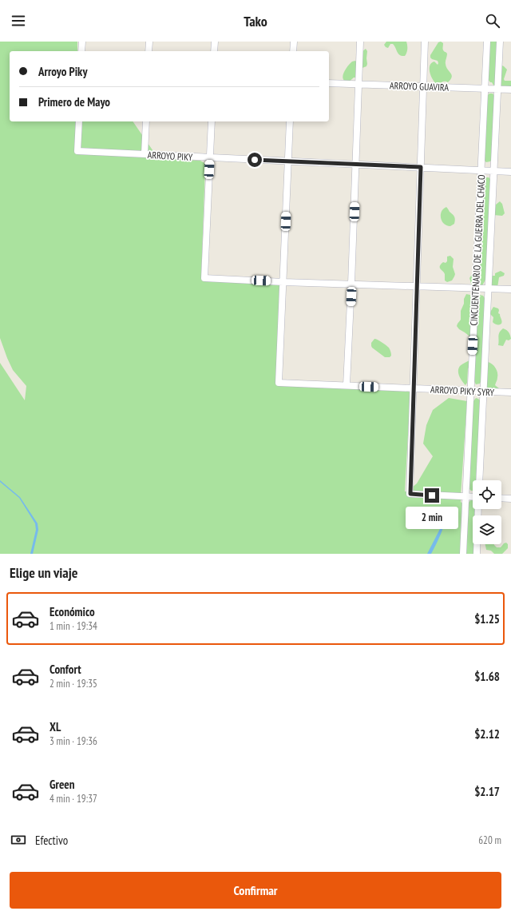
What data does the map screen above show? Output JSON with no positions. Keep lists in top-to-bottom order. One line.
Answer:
{"streets":{"street":["ARROYO GUAVIRA","ARROYO PIKY","CINCUENTENARIO DE LA GUERRA DEL CHACO","ARROYO PIKY SYRY"]},"crossings":[["ARROYO GUAVIRA","CINCUENTENARIO DE LA GUERRA DEL CHACO"],["ARROYO PIKY","CINCUENTENARIO DE LA GUERRA DEL CHACO"],["CINCUENTENARIO DE LA GUERRA DEL CHACO","ARROYO PIKY SYRY"]],"page":{"header":"Tako","banner":["Arroyo Piky","Primero de Mayo"],"bubble":"2 min","heading":"Elige un viaje","list":[{"name":"Económico","note":"1 min · 19:34","value":"$1.25"},{"name":"Confort","note":"2 min · 19:35","value":"$1.68"},{"name":"XL","note":"3 min · 19:36","value":"$2.12"},{"name":"Green","note":"4 min · 19:37","value":"$2.17"}],"pay":["Efectivo","620 m"],"buttons":"Confirmar"}}
